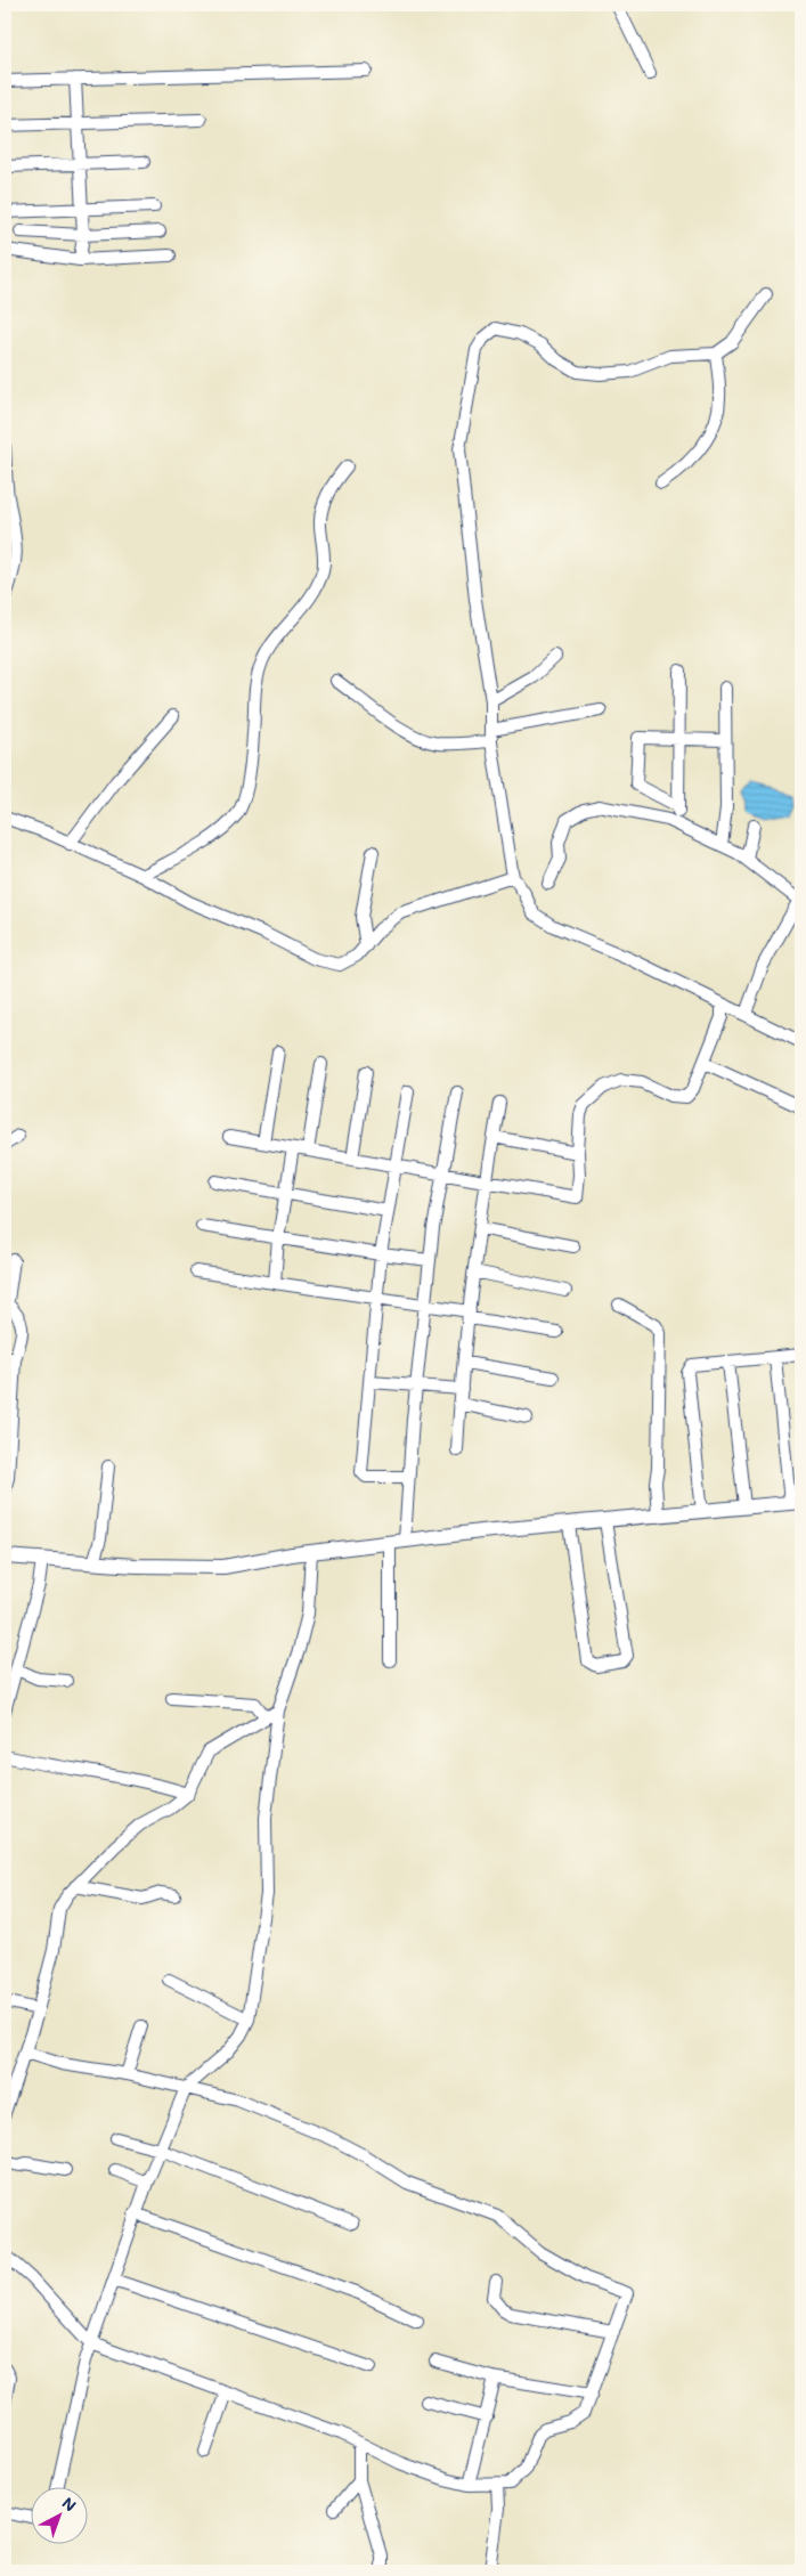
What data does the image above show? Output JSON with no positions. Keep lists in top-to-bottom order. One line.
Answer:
{"north":"top right"}
